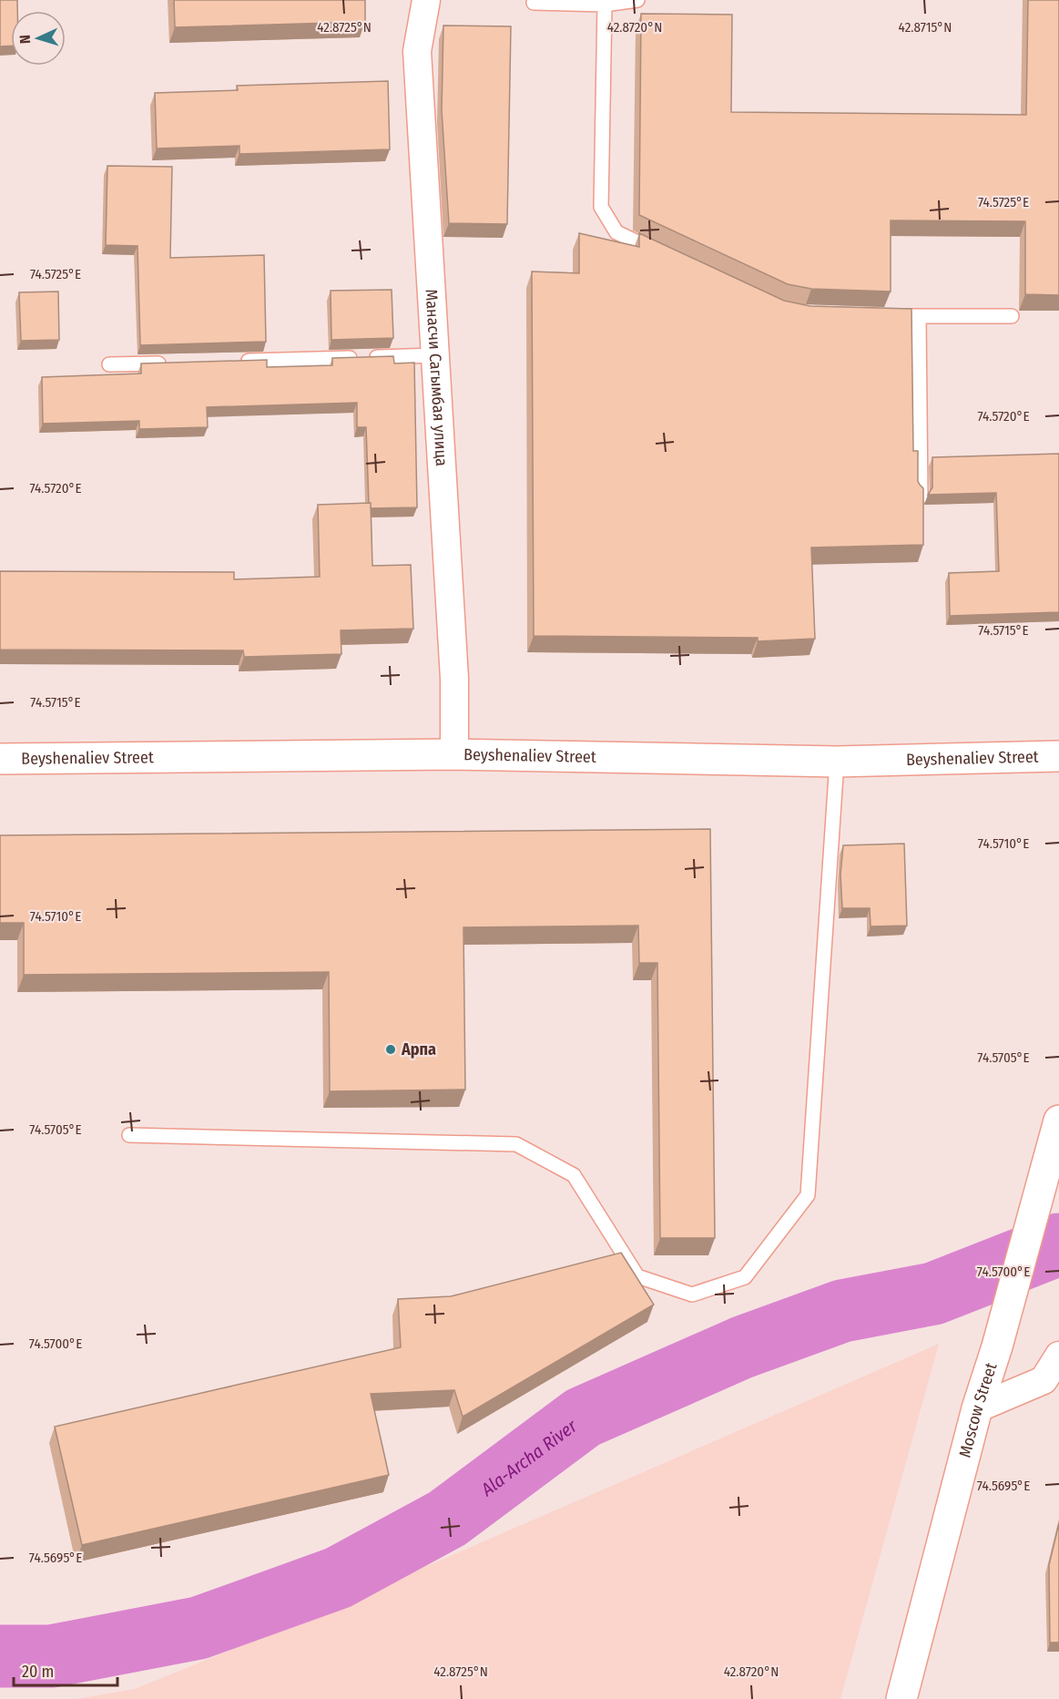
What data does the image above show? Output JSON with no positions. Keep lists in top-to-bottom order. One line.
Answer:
{"streets":{"street":["Манасчи Сагымбая улица","Beyshenaliev Street","Moscow Street"]},"crossings":[["Манасчи Сагымбая улица","Beyshenaliev Street"]],"water":["Ala-Archa River"],"places":["Арпа"],"scale_bar":"20 m","north":"left","coordinates":["42.8725°N","42.8720°N","42.8715°N","74.5725°E","74.5720°E","74.5715°E","74.5710°E","74.5705°E","74.5700°E","74.5695°E"]}
